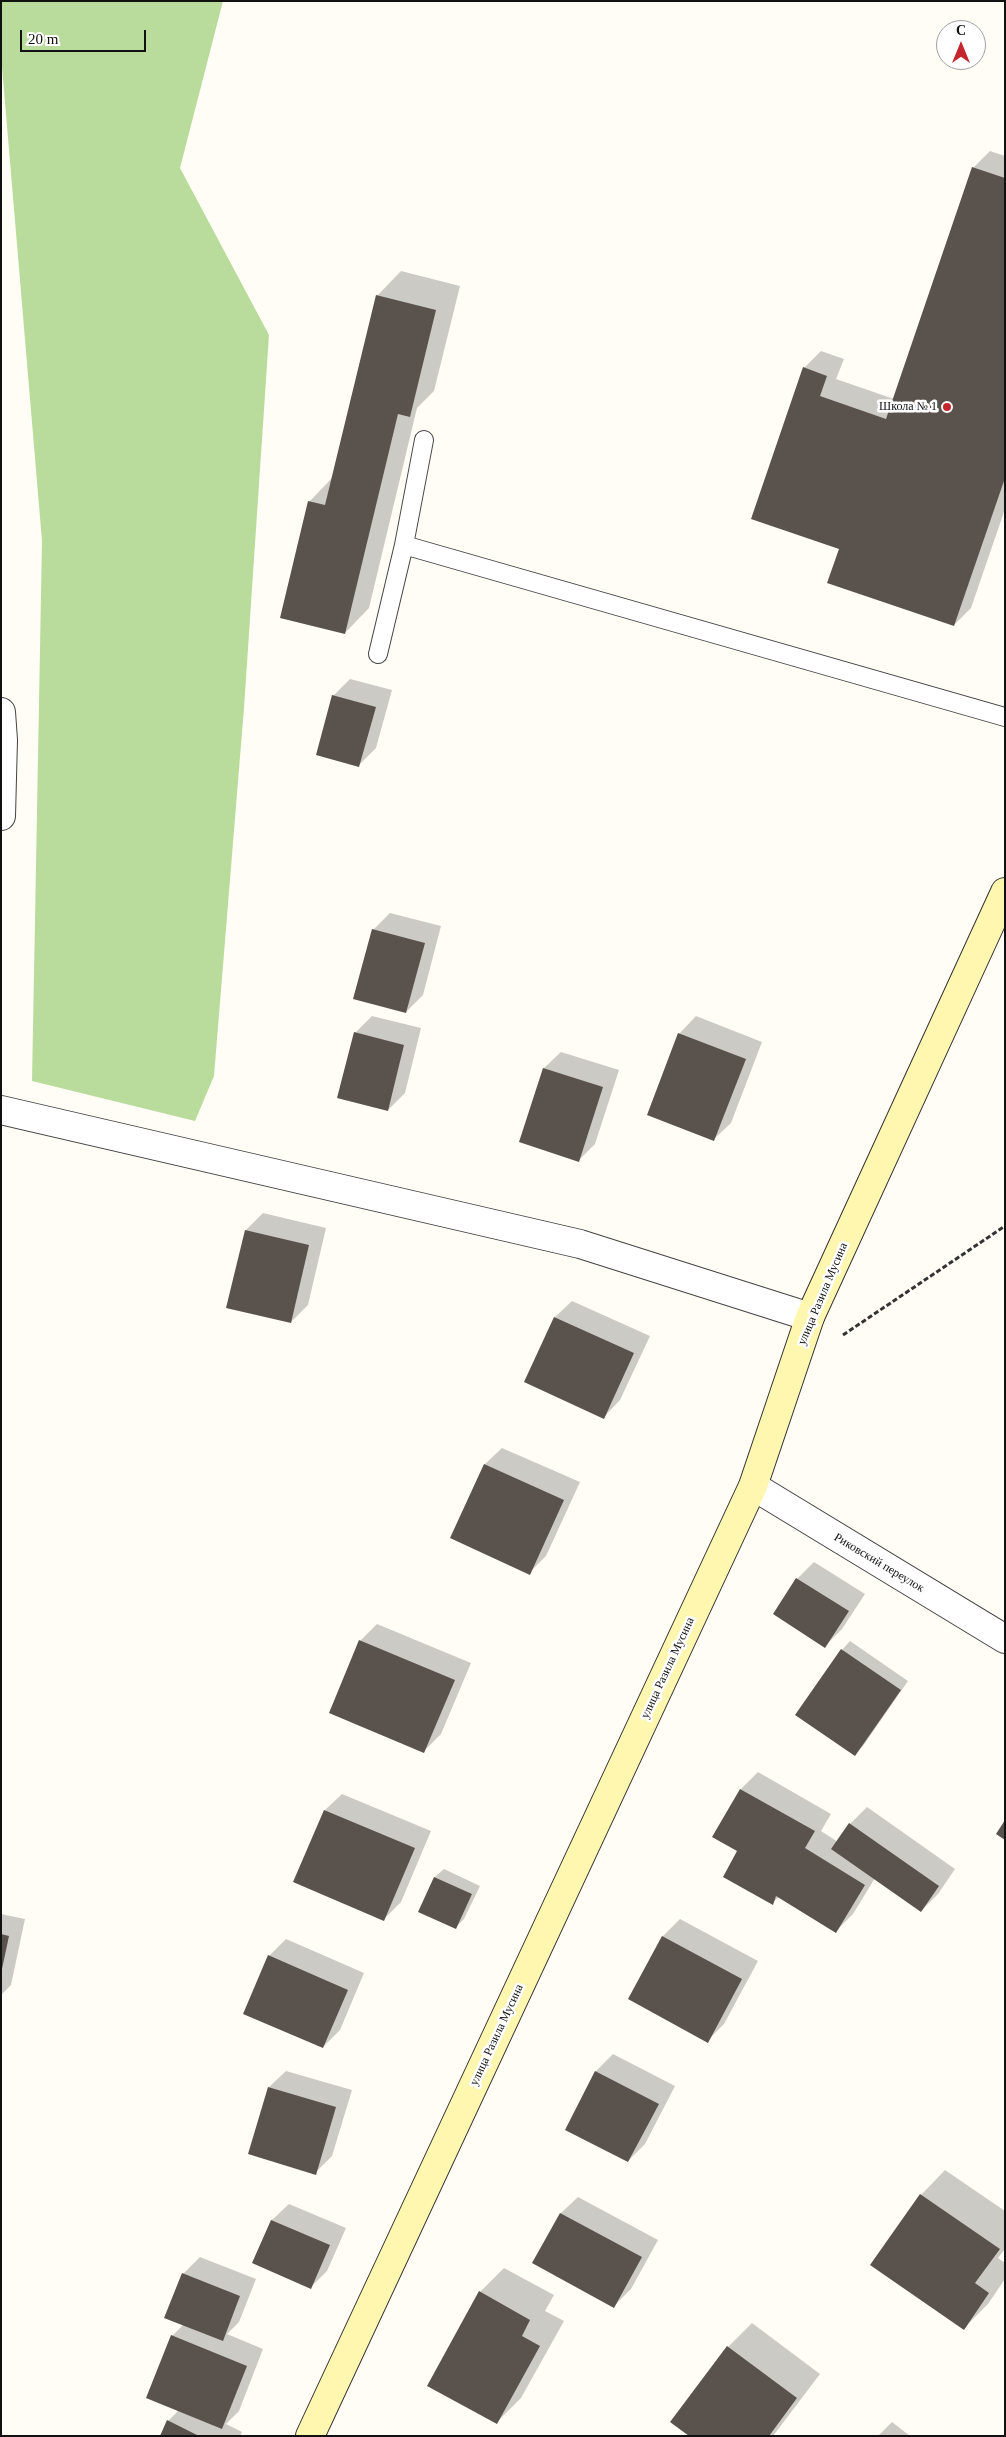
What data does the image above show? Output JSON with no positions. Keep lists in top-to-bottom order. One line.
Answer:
{"streets":{"main road":["улица Разила Мусина"],"street":["Риковский переулок"]},"crossings":[["улица Разила Мусина","Риковский переулок"]],"places":["Школа № 1"],"scale_bar":"20 m","north":"top"}
